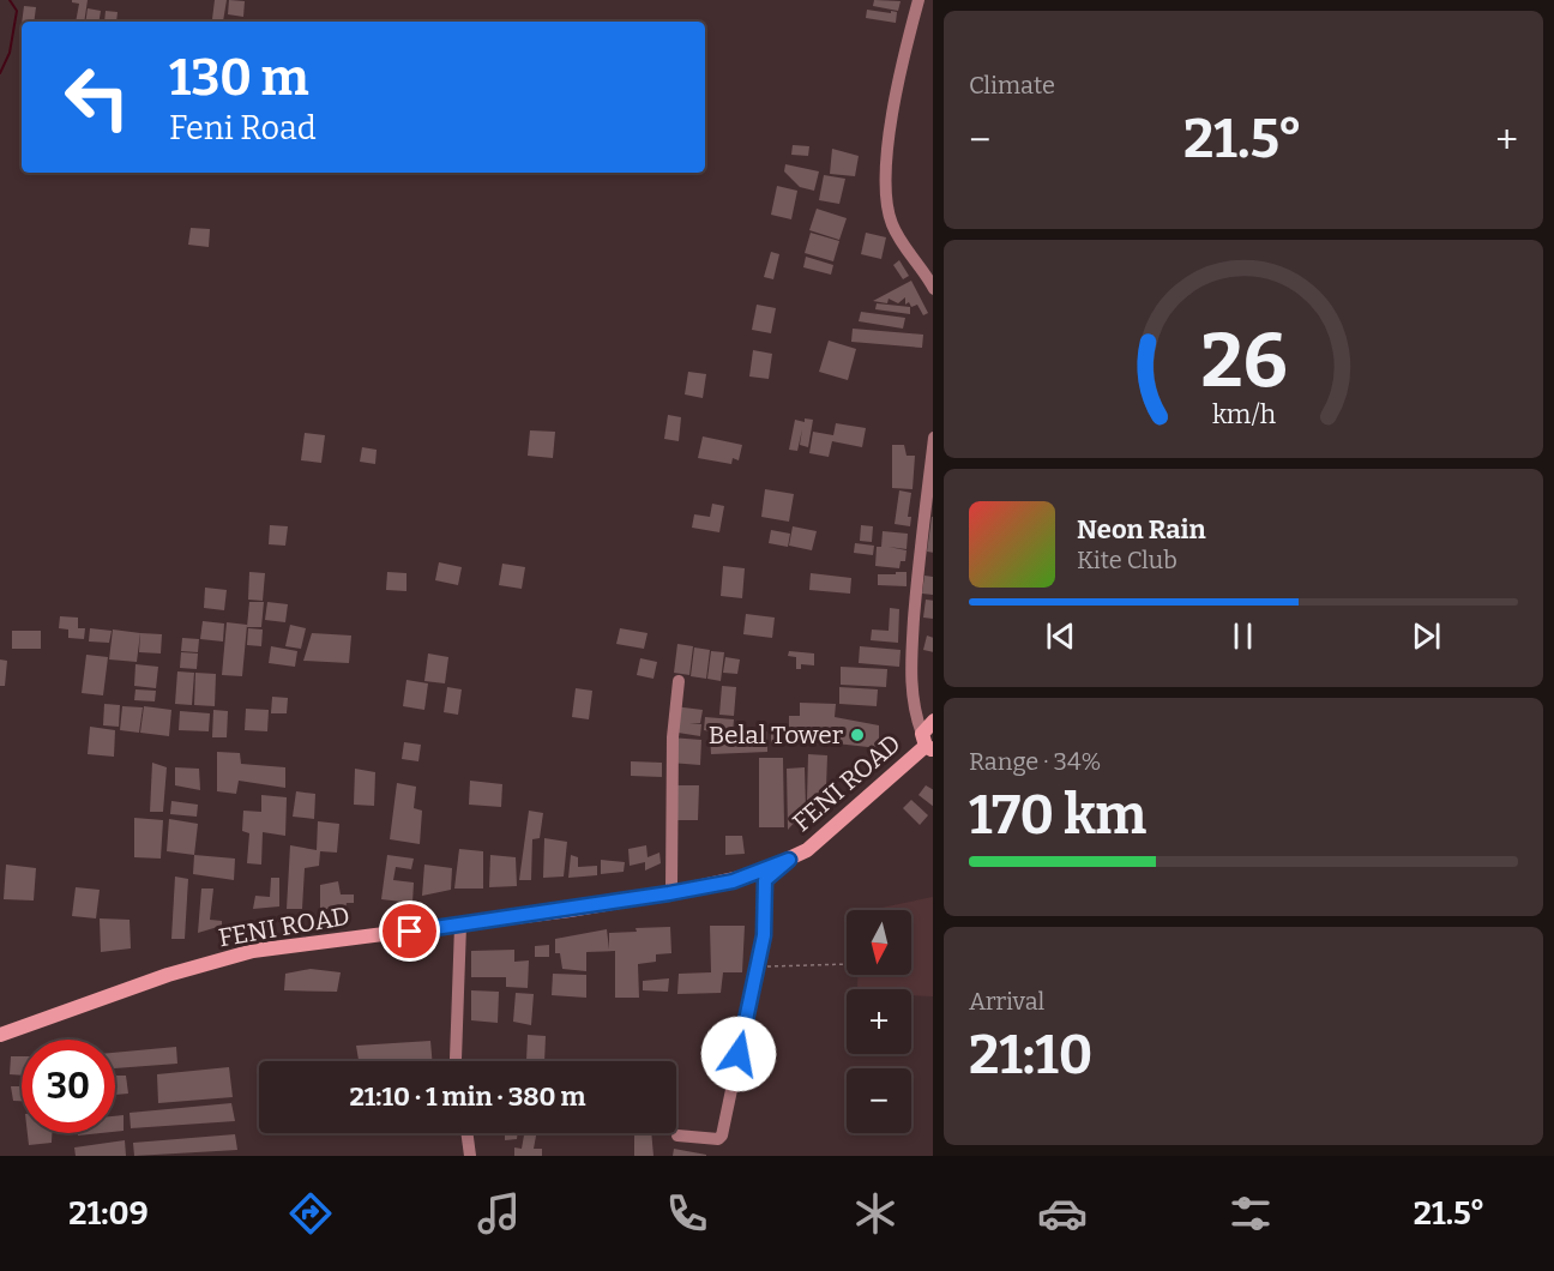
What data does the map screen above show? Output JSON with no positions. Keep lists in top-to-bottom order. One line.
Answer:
{"streets":{"main road":["FENI ROAD"]},"places":["Belal Tower"],"north":"bottom","page":{"tile":["Climate",["Range · 34%","170 km"],["Arrival","21:10"]],"turn":["130 m","Feni Road"],"heat":["−","21.5°","+"],"song":["Neon Rain","Kite Club"],"map_buttons":["+","−"],"limit":"30","trip":"21:10 · 1 min · 380 m","tabs":["21:09","21.5°"],"gauge":["26","km/h"]}}
